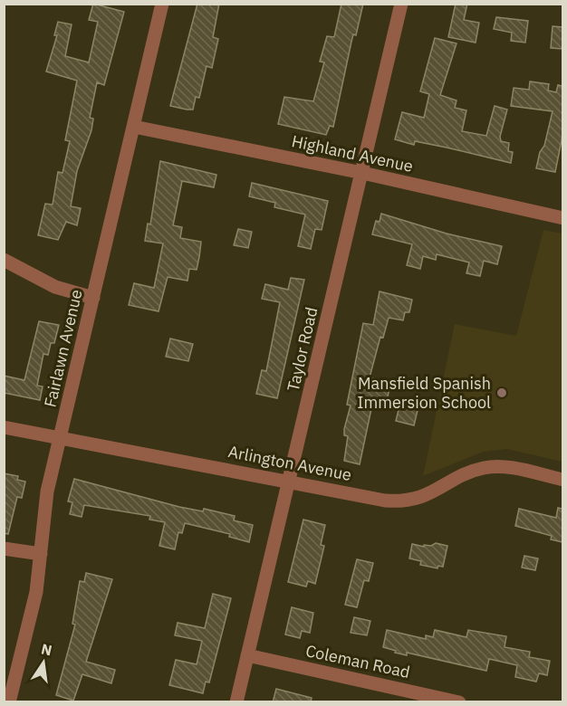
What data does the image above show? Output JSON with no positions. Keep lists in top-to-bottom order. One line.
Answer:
{"streets":{"street":["Highland Avenue","Fairlawn Avenue","Taylor Road","Arlington Avenue","Coleman Road"]},"crossings":[["Highland Avenue","Fairlawn Avenue"],["Highland Avenue","Taylor Road"],["Fairlawn Avenue","Arlington Avenue"],["Taylor Road","Arlington Avenue"],["Taylor Road","Coleman Road"]],"places":["Mansfield Spanish Immersion School"],"north":"top"}
